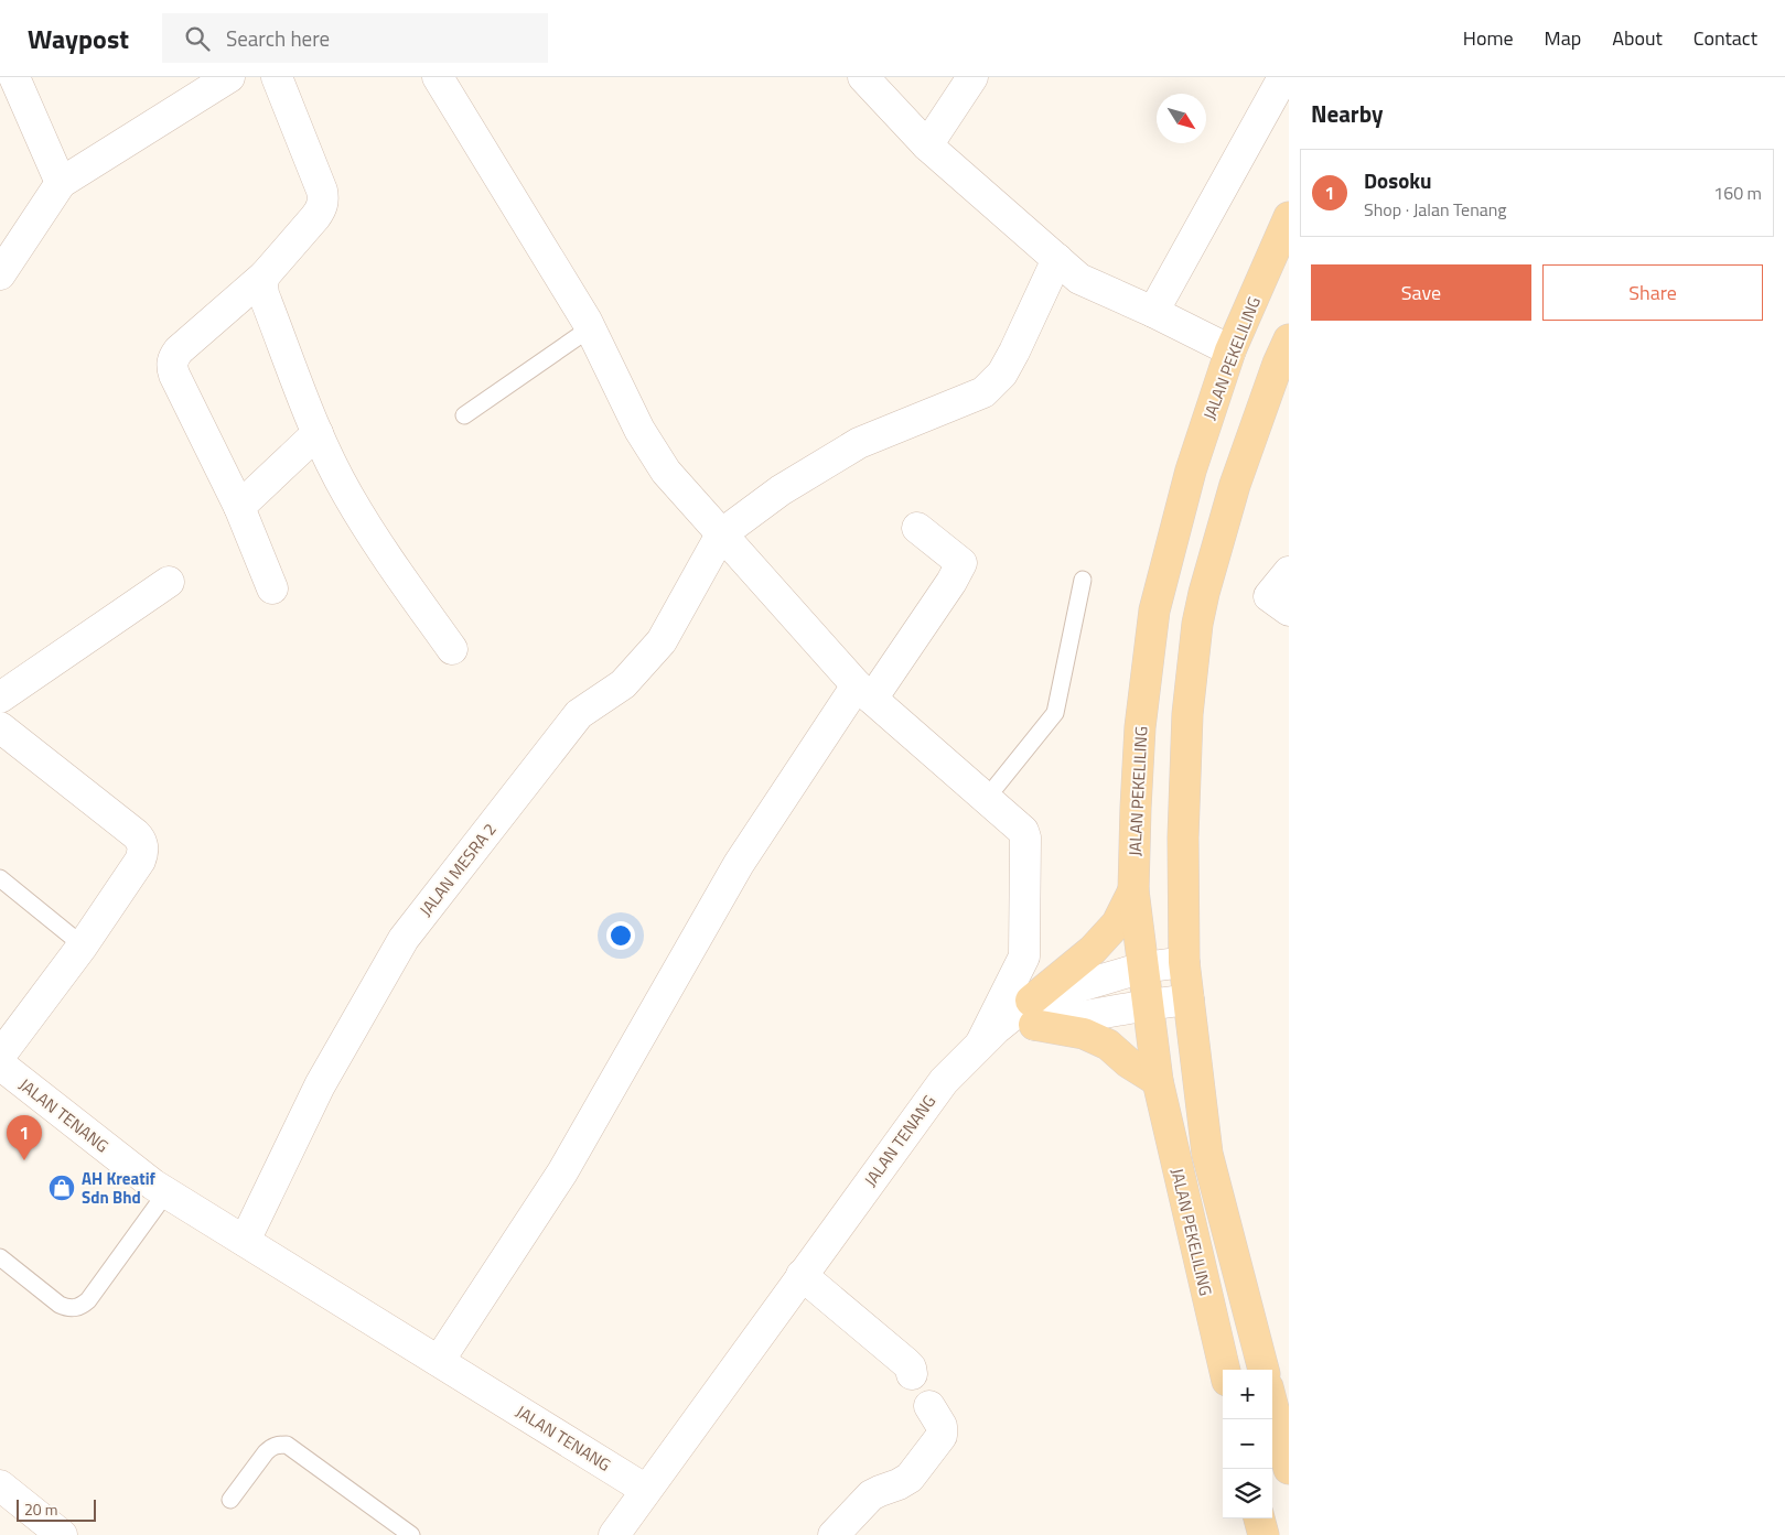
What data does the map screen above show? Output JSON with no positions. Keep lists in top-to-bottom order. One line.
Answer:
{"streets":{"main road":["JALAN PEKELILING"],"street":["JALAN MESRA 2","JALAN TENANG"]},"crossings":[["JALAN PEKELILING","JALAN TENANG"],["JALAN MESRA 2","JALAN TENANG"]],"places":{"shop":["AH Kreatif Sdn Bhd"]},"scale_bar":"20 m","north":"bottom right","page":{"header":"Waypost","search":"Search here","nav":["Home","Map","About","Contact"],"heading":"Nearby","list":[{"mark":"1","name":"Dosoku","note":"Shop · Jalan Tenang","value":"160 m"}],"buttons":["Save","Share"],"pins":"1","map_buttons":["+","−"],"scale":"20 m"}}
